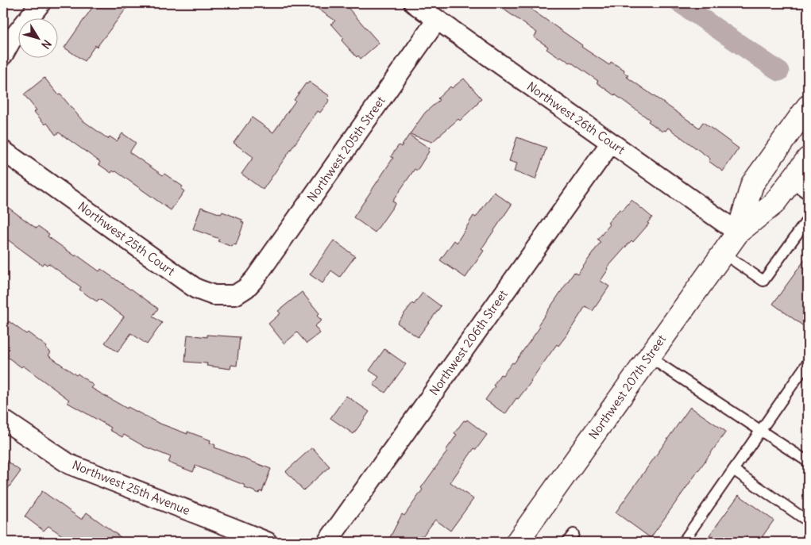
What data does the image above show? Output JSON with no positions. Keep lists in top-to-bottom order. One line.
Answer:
{"streets":{"street":["Northwest 26th Court","Northwest 205th Street","Northwest 25th Court","Northwest 206th Street","Northwest 207th Street","Northwest 25th Avenue"]},"crossings":[["Northwest 26th Court","Northwest 205th Street"],["Northwest 26th Court","Northwest 206th Street"],["Northwest 26th Court","Northwest 207th Street"],["Northwest 205th Street","Northwest 25th Court"]],"north":"bottom right"}
